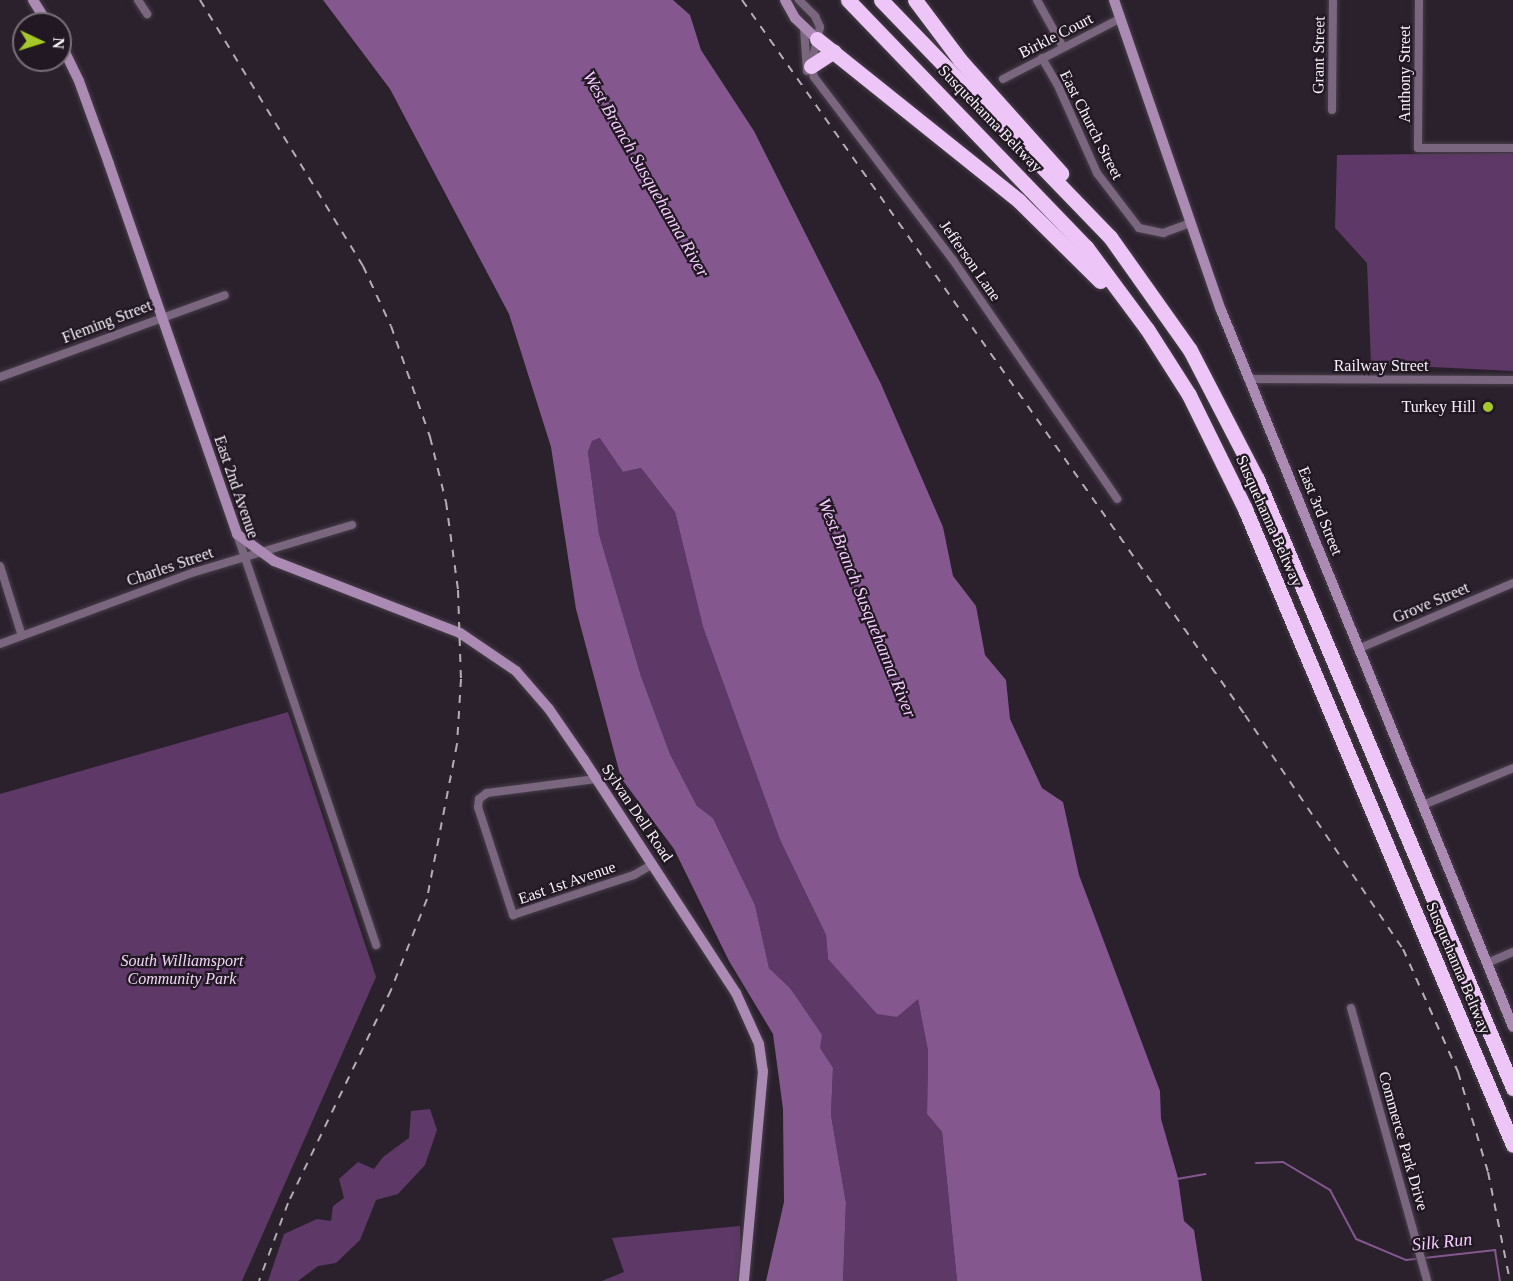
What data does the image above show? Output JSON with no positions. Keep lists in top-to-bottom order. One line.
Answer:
{"streets":{"highway":["Susquehanna Beltway"],"street":["Birkle Court","Grant Street","Anthony Street","East Church Street","Jefferson Lane","Fleming Street","Railway Street","East 2nd Avenue","East 3rd Street","Charles Street","Grove Street","Sylvan Dell Road","East 1st Avenue","Commerce Park Drive"]},"crossings":[["Birkle Court","East Church Street"],["Birkle Court","East 3rd Street"],["East Church Street","East 3rd Street"],["Fleming Street","East 2nd Avenue"],["Railway Street","East 3rd Street"],["East 2nd Avenue","Charles Street"],["East 2nd Avenue","Sylvan Dell Road"],["East 3rd Street","Grove Street"],["Charles Street","Sylvan Dell Road"],["Sylvan Dell Road","East 1st Avenue"]],"water":["West Branch Susquehanna River","Silk Run"],"parks":["South Williamsport Community Park"],"places":["Turkey Hill"],"north":"right"}
